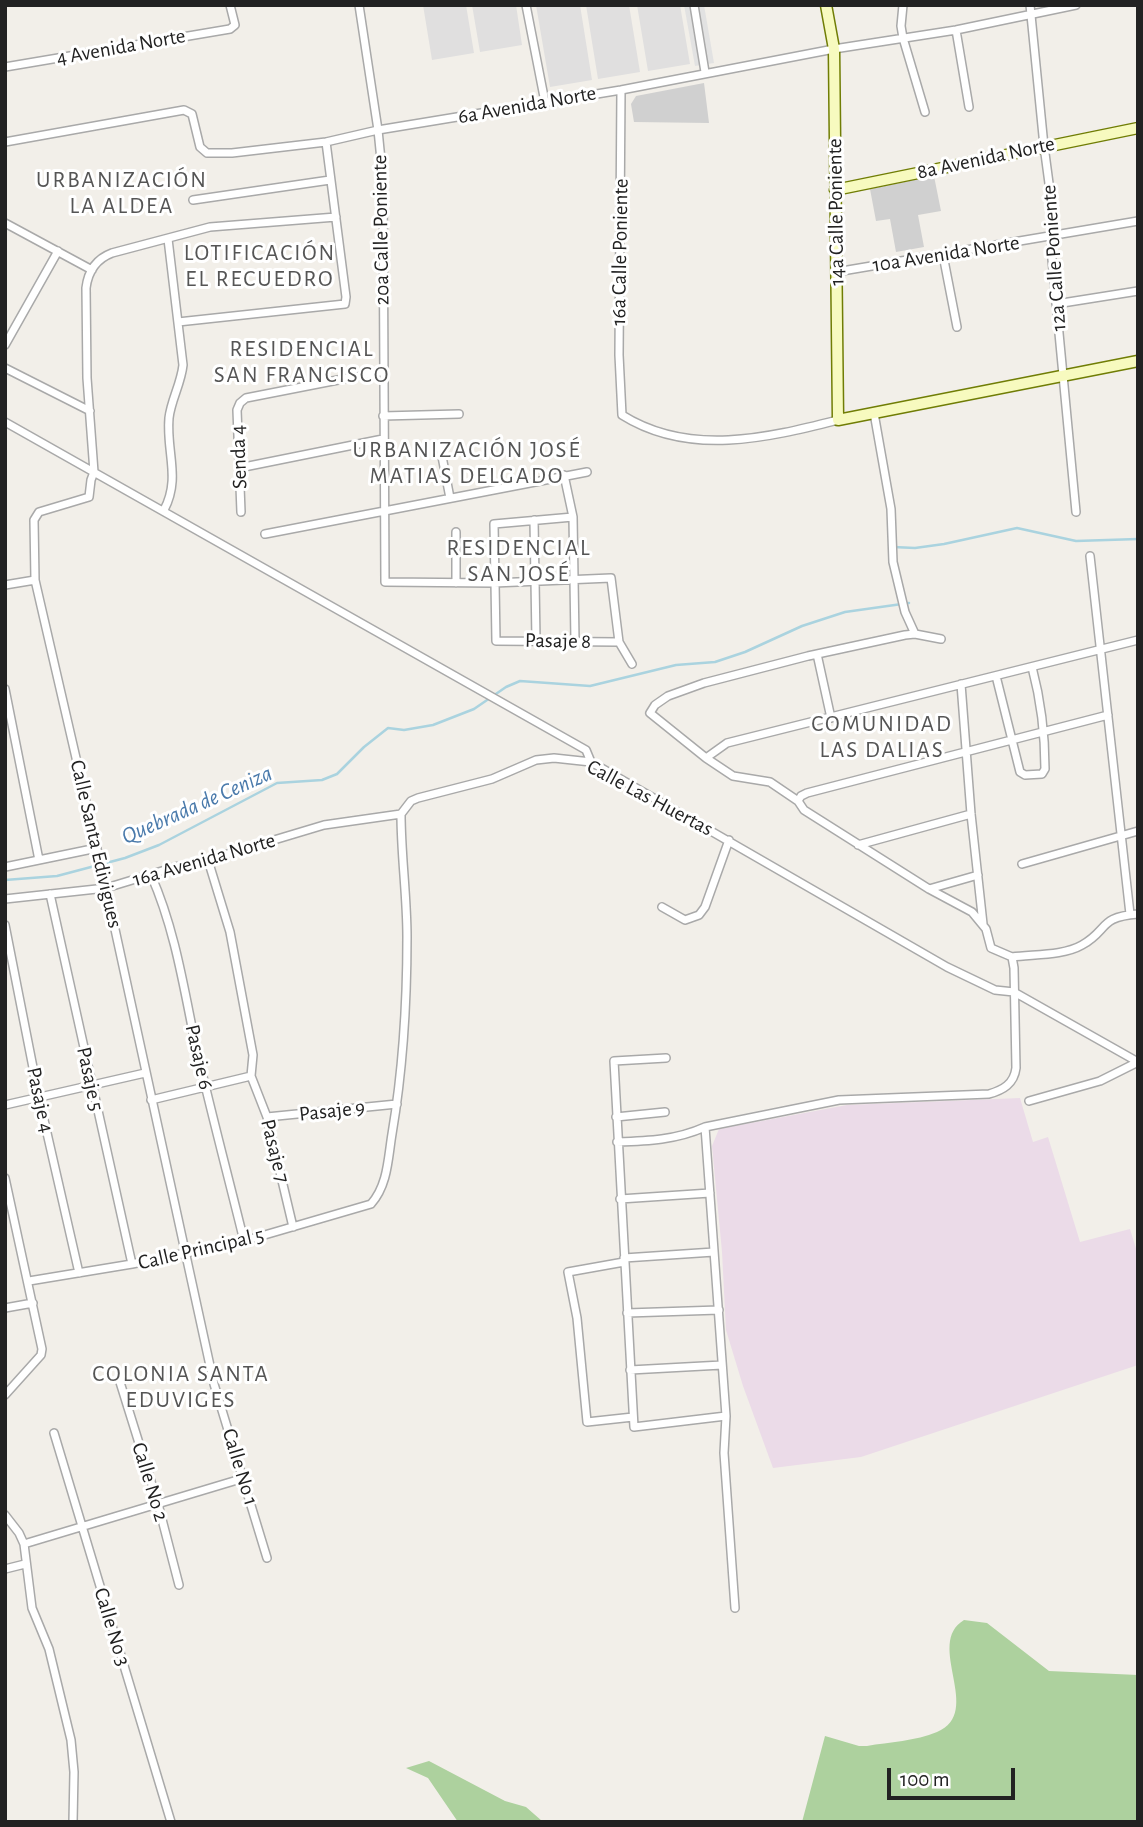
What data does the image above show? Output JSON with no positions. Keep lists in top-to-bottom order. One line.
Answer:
{"streets":{"street":["4 Avenida Norte","6a Avenida Norte","8a Avenida Norte","14a Calle Poniente","20a Calle Poniente","16a Calle Poniente","10a Avenida Norte","12a Calle Poniente","Senda 4","Pasaje 8","Calle Las Huertas","Calle Santa Edivigues","16a Avenida Norte","Pasaje 6","Pasaje 5","Pasaje 4","Pasaje 9","Pasaje 7","Calle Principal 5","Calle No 1","Calle No 2","Calle No 3"]},"crossings":[["6a Avenida Norte","14a Calle Poniente"],["6a Avenida Norte","20a Calle Poniente"],["6a Avenida Norte","16a Calle Poniente"],["6a Avenida Norte","12a Calle Poniente"],["8a Avenida Norte","14a Calle Poniente"],["8a Avenida Norte","12a Calle Poniente"],["14a Calle Poniente","16a Calle Poniente"],["14a Calle Poniente","10a Avenida Norte"],["20a Calle Poniente","Senda 4"],["10a Avenida Norte","12a Calle Poniente"],["Calle Las Huertas","16a Avenida Norte"],["Calle Santa Edivigues","16a Avenida Norte"],["Calle Santa Edivigues","Calle Principal 5"],["Calle Santa Edivigues","Calle No 1"],["16a Avenida Norte","Pasaje 6"],["16a Avenida Norte","Pasaje 5"],["Pasaje 6","Calle Principal 5"],["Pasaje 5","Calle Principal 5"],["Pasaje 4","Calle Principal 5"],["Pasaje 9","Pasaje 7"],["Pasaje 9","Calle Principal 5"],["Pasaje 7","Calle Principal 5"],["Calle Principal 5","Calle No 1"]],"districts":["URBANIZACIÓN LA ALDEA","LOTIFICACIÓN EL RECUEDRO","RESIDENCIAL SAN FRANCISCO","URBANIZACIÓN JOSÉ MATIAS DELGADO","RESIDENCIAL SAN JOSÉ","COMUNIDAD LAS DALIAS","COLONIA SANTA EDUVIGES"],"water":["Quebrada de Ceniza"],"scale_bar":"100 m"}
